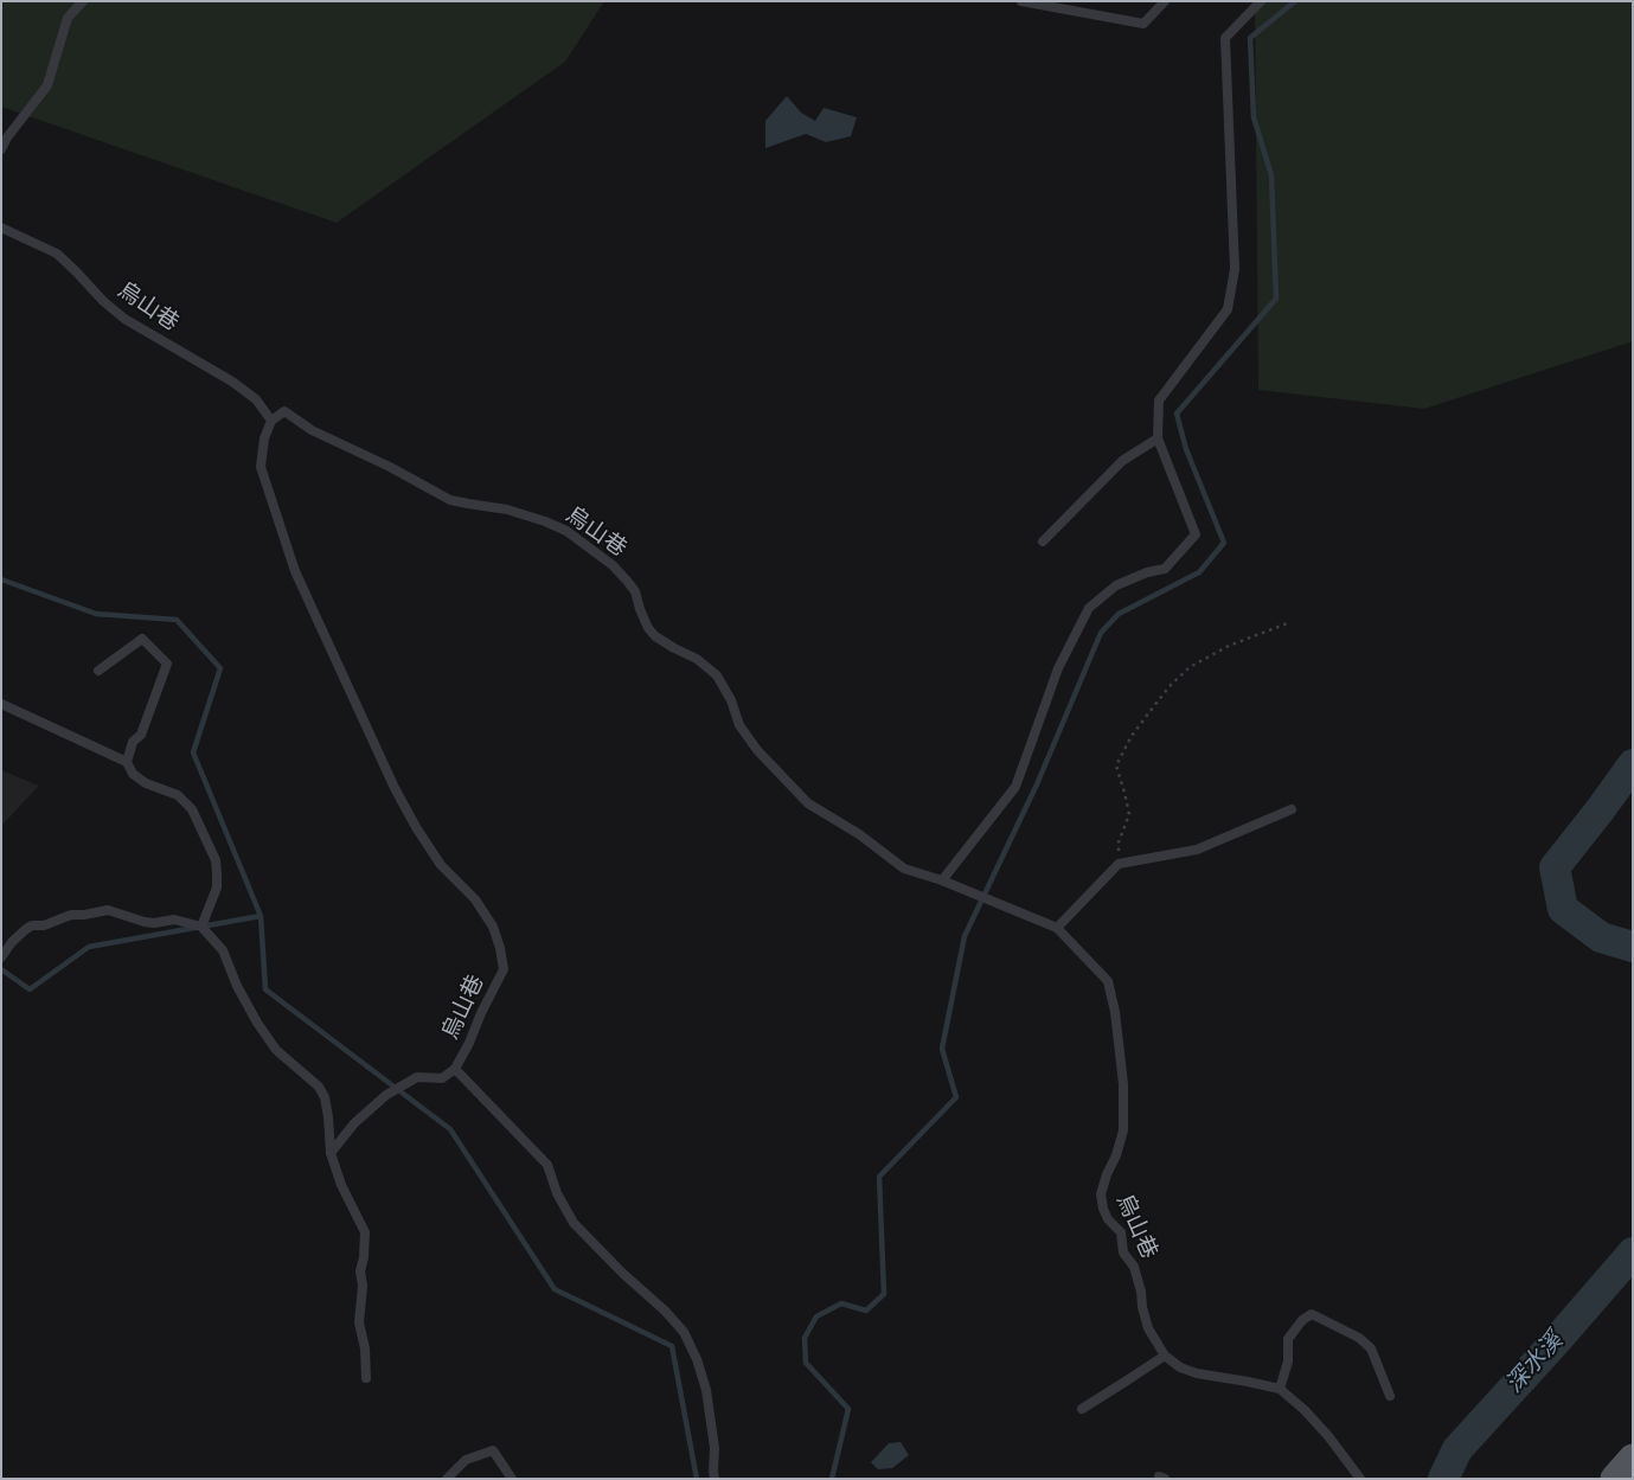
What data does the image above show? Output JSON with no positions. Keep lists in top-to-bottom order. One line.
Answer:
{"streets":{"lane":["烏山巷"]},"water":["深水溪"]}
